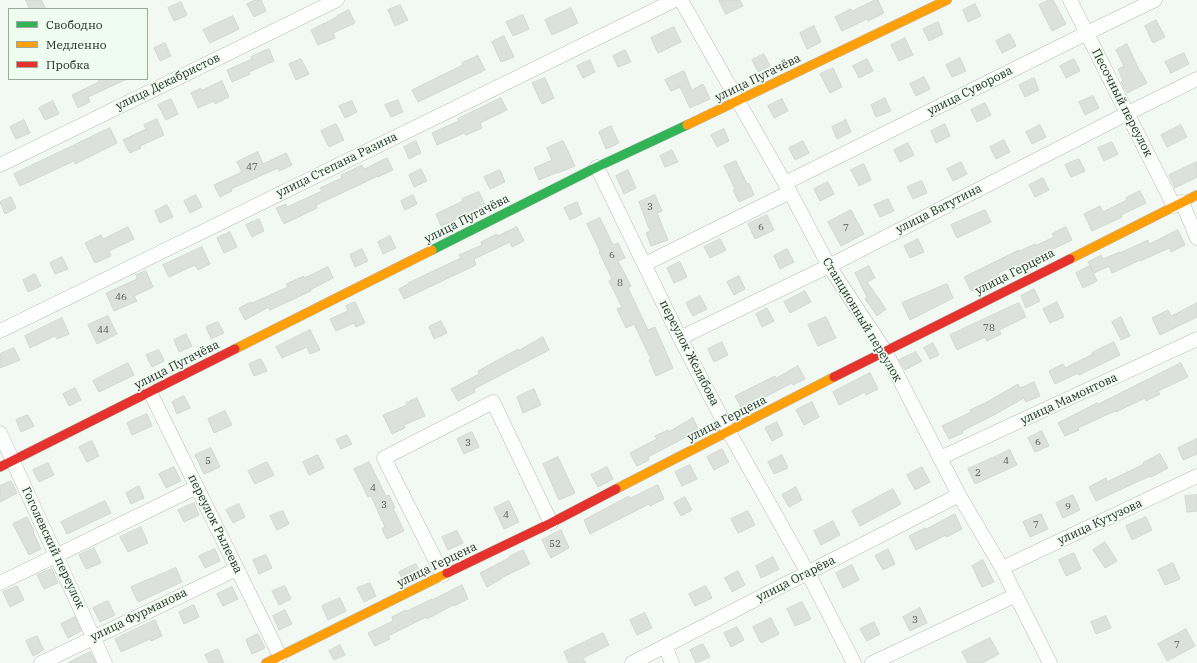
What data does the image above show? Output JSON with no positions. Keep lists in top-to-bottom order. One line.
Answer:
{"streets":{"street":["улица Пугачёва","улица Декабристов","улица Суворова","Песочный переулок","улица Степана Разина","улица Ватутина","улица Герцена","Станционный переулок","переулок Желябова","улица Мамонтова","улица Кутузова","переулок Рылеева","Гоголевский переулок","улица Огарёва","улица Фурманова"]},"crossings":[["улица Пугачёва","Станционный переулок"],["улица Пугачёва","переулок Желябова"],["улица Пугачёва","переулок Рылеева"],["улица Пугачёва","Гоголевский переулок"],["улица Суворова","Песочный переулок"],["улица Суворова","Станционный переулок"],["улица Суворова","переулок Желябова"],["Песочный переулок","улица Ватутина"],["Песочный переулок","улица Герцена"],["улица Ватутина","Станционный переулок"],["улица Ватутина","переулок Желябова"],["улица Герцена","Станционный переулок"],["улица Герцена","переулок Желябова"],["улица Герцена","переулок Рылеева"],["Станционный переулок","улица Мамонтова"],["Станционный переулок","улица Кутузова"],["Станционный переулок","улица Огарёва"],["переулок Желябова","улица Огарёва"],["переулок Рылеева","улица Фурманова"],["Гоголевский переулок","улица Фурманова"]],"house_numbers":["47","3","6","7","6","8","46","78","44","6","3","5","4","2","4","3","9","4","7","52","3","7"],"legend":["Свободно","Медленно","Пробка"]}
